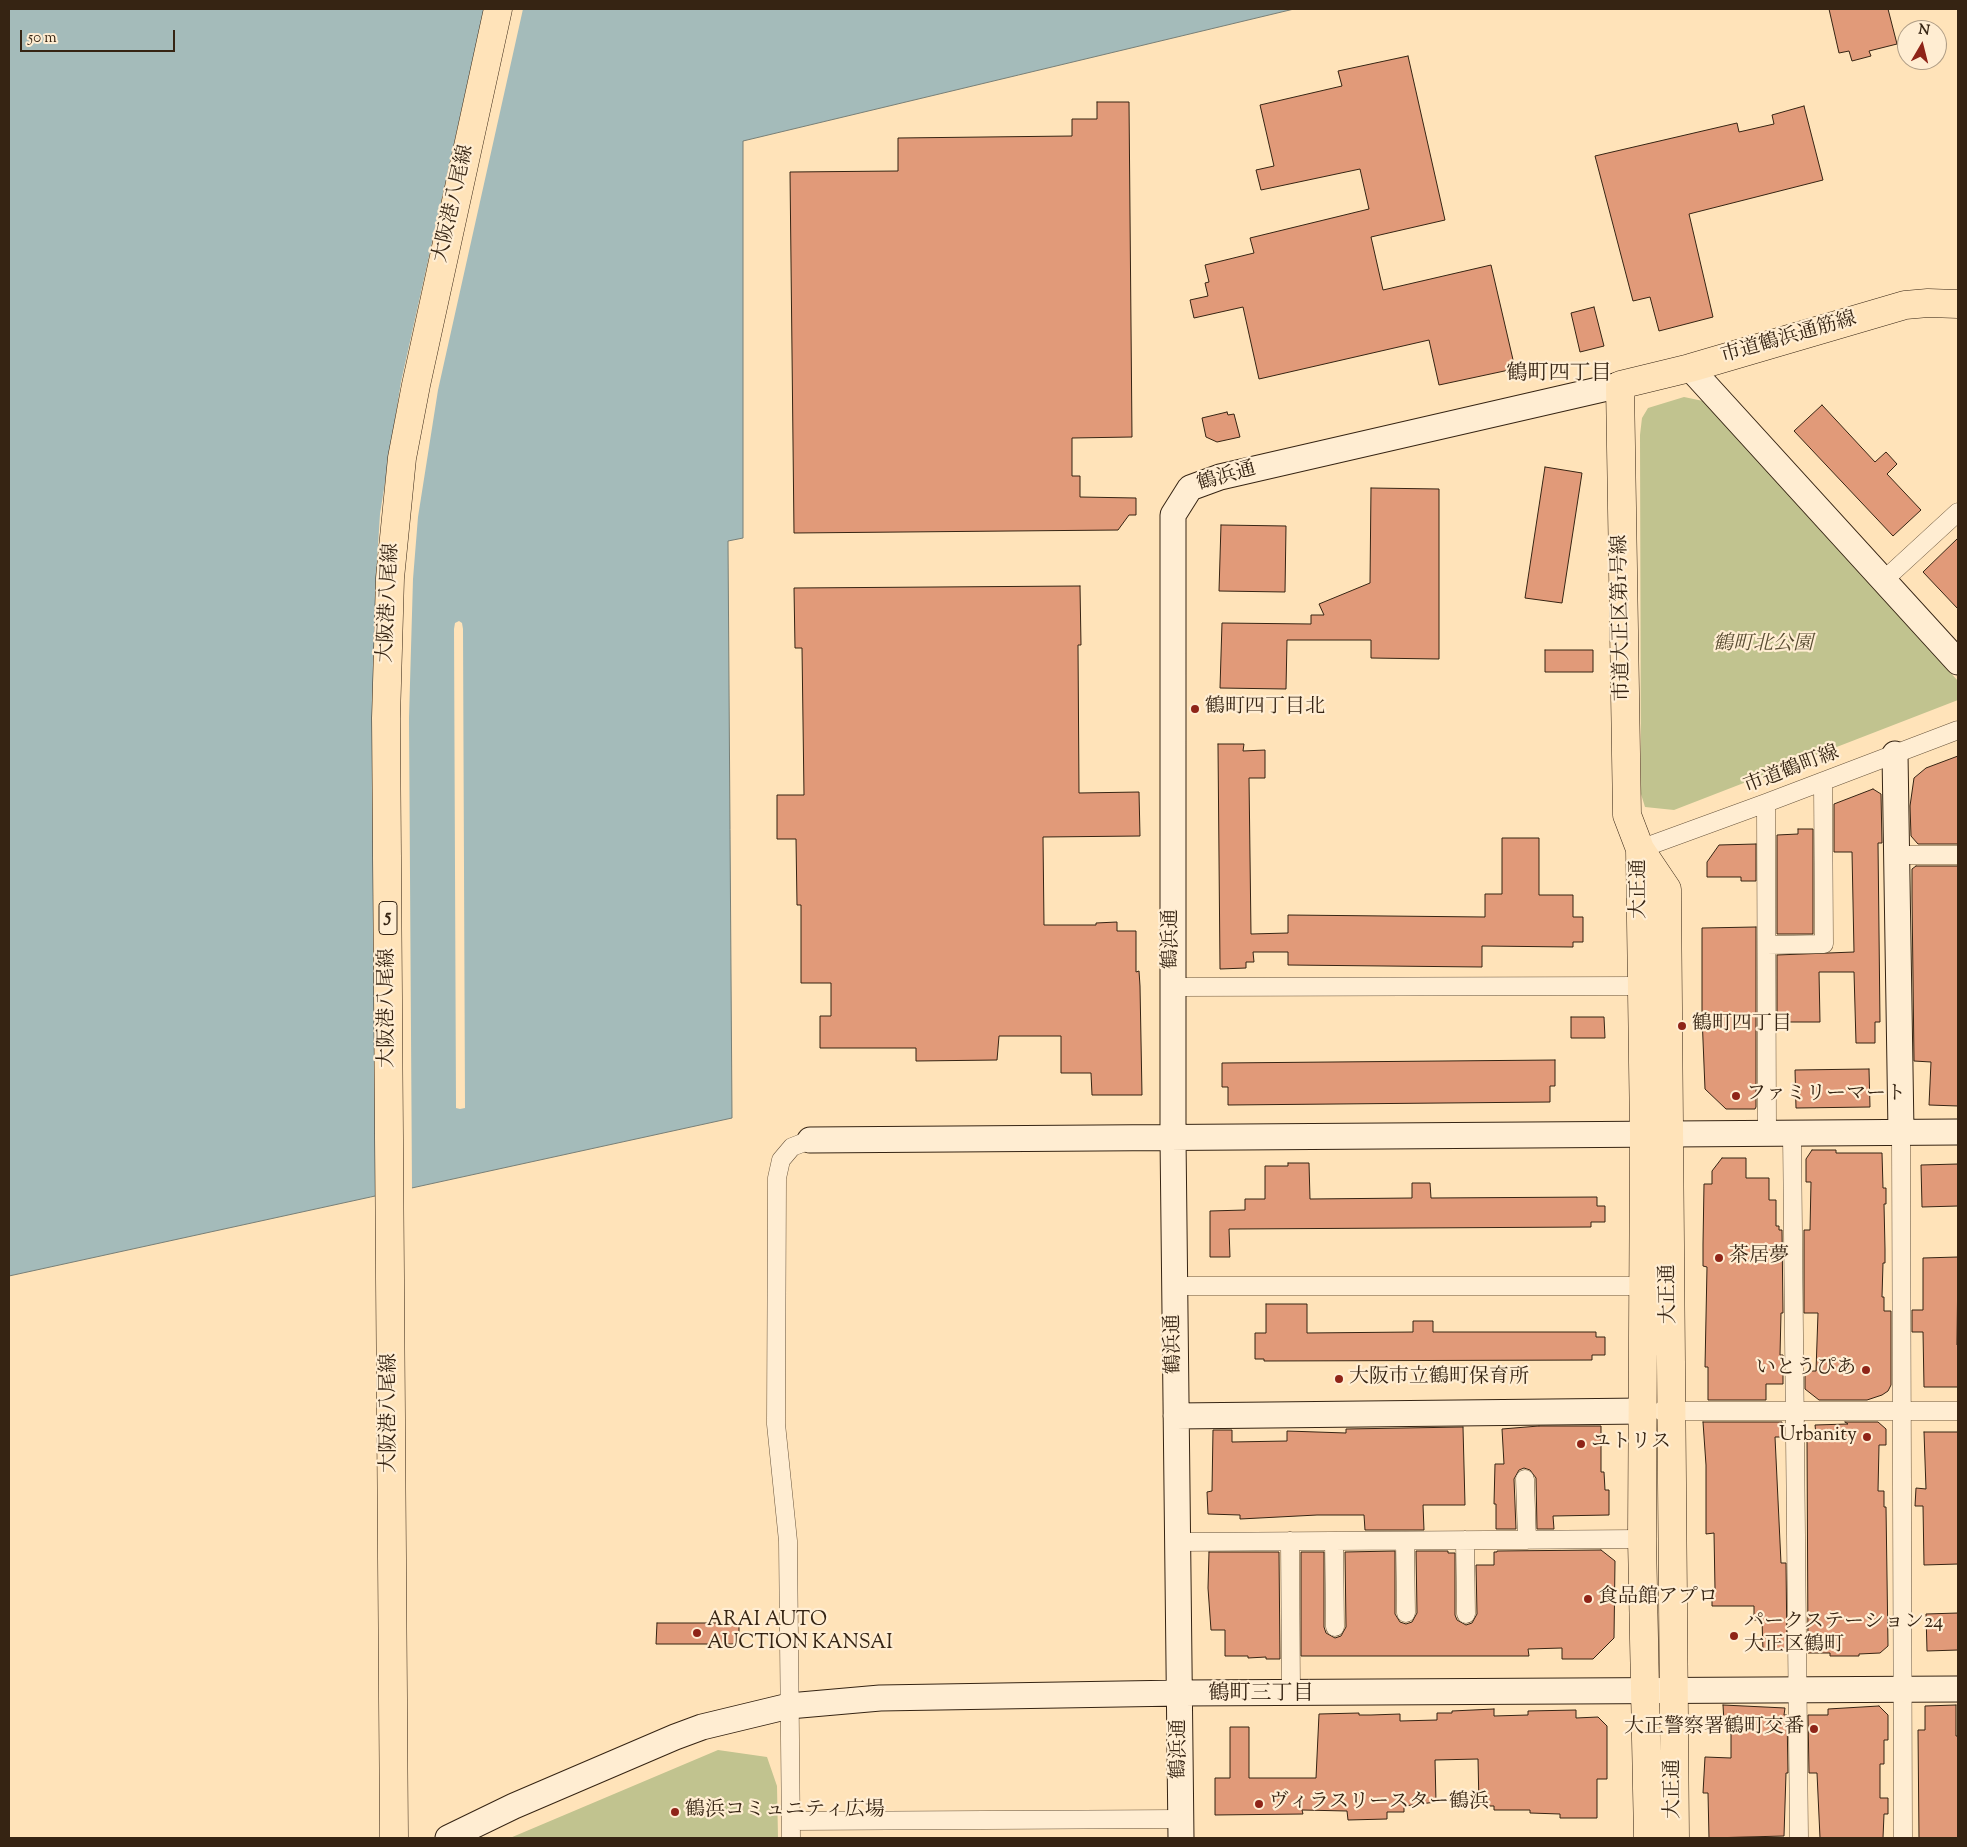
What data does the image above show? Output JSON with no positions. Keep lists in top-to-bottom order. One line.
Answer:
{"streets":{"main road":["大阪港八尾線","市道鶴浜通筋線","市道大正区第1号線","大正通","5"],"street":["鶴浜通","市道鶴町線"]},"crossings":[["市道鶴浜通筋線","鶴浜通"],["市道鶴浜通筋線","市道大正区第1号線"],["鶴浜通","市道大正区第1号線"],["市道大正区第1号線","市道鶴町線"],["市道大正区第1号線","大正通"],["市道鶴町線","大正通"]],"districts":["鶴町四丁目","鶴町三丁目"],"parks":["鶴町北公園"],"places":["鶴町四丁目北","鶴町四丁目","ファミリーマート","茶居夢","いとうぴあ","大阪市立鶴町保育所","Urbanity","ユトリス","食品館アプロ","ARAI AUTO AUCTION KANSAI","パークステーション24 大正区鶴町","大正警察署鶴町交番","ヴィラスリースター鶴浜","鶴浜コミュニティ広場"],"scale_bar":"50 m","north":"top"}
